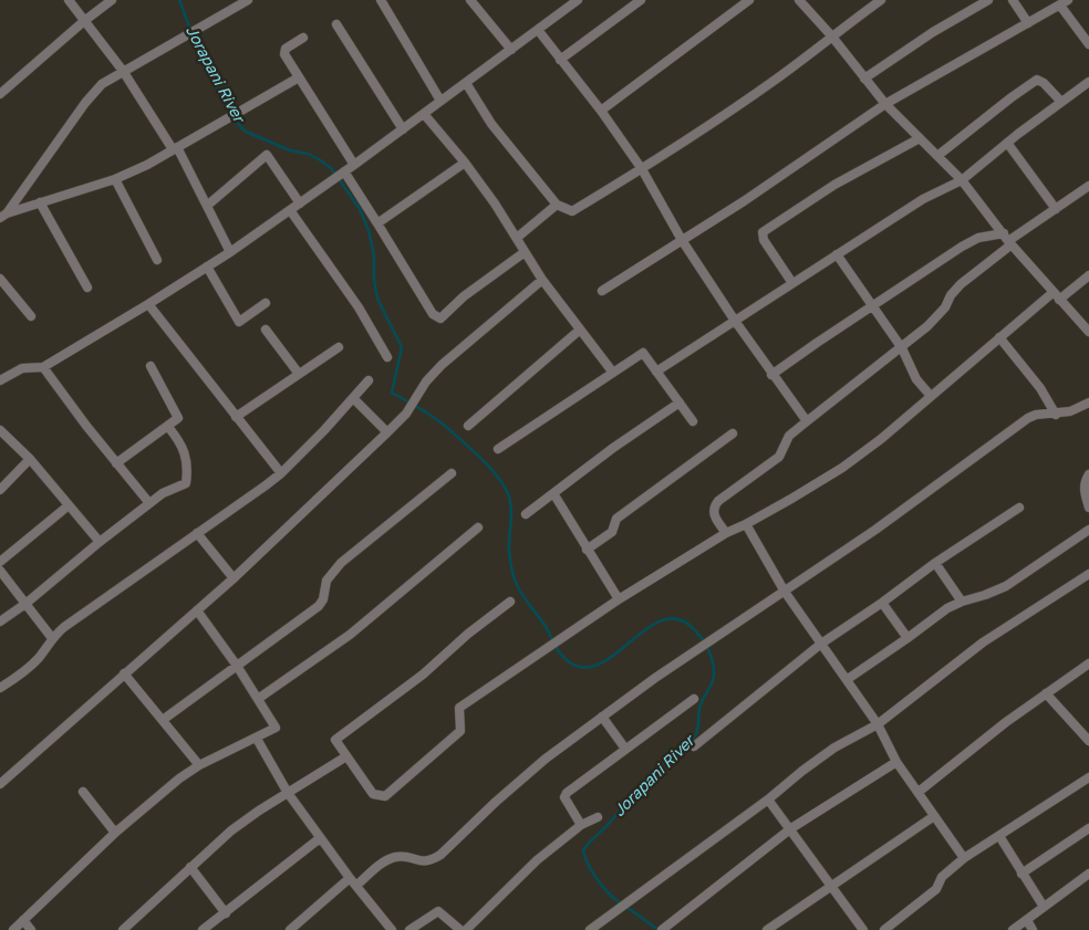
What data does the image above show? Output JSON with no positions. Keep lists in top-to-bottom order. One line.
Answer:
{"water":["Jorapani River"]}
